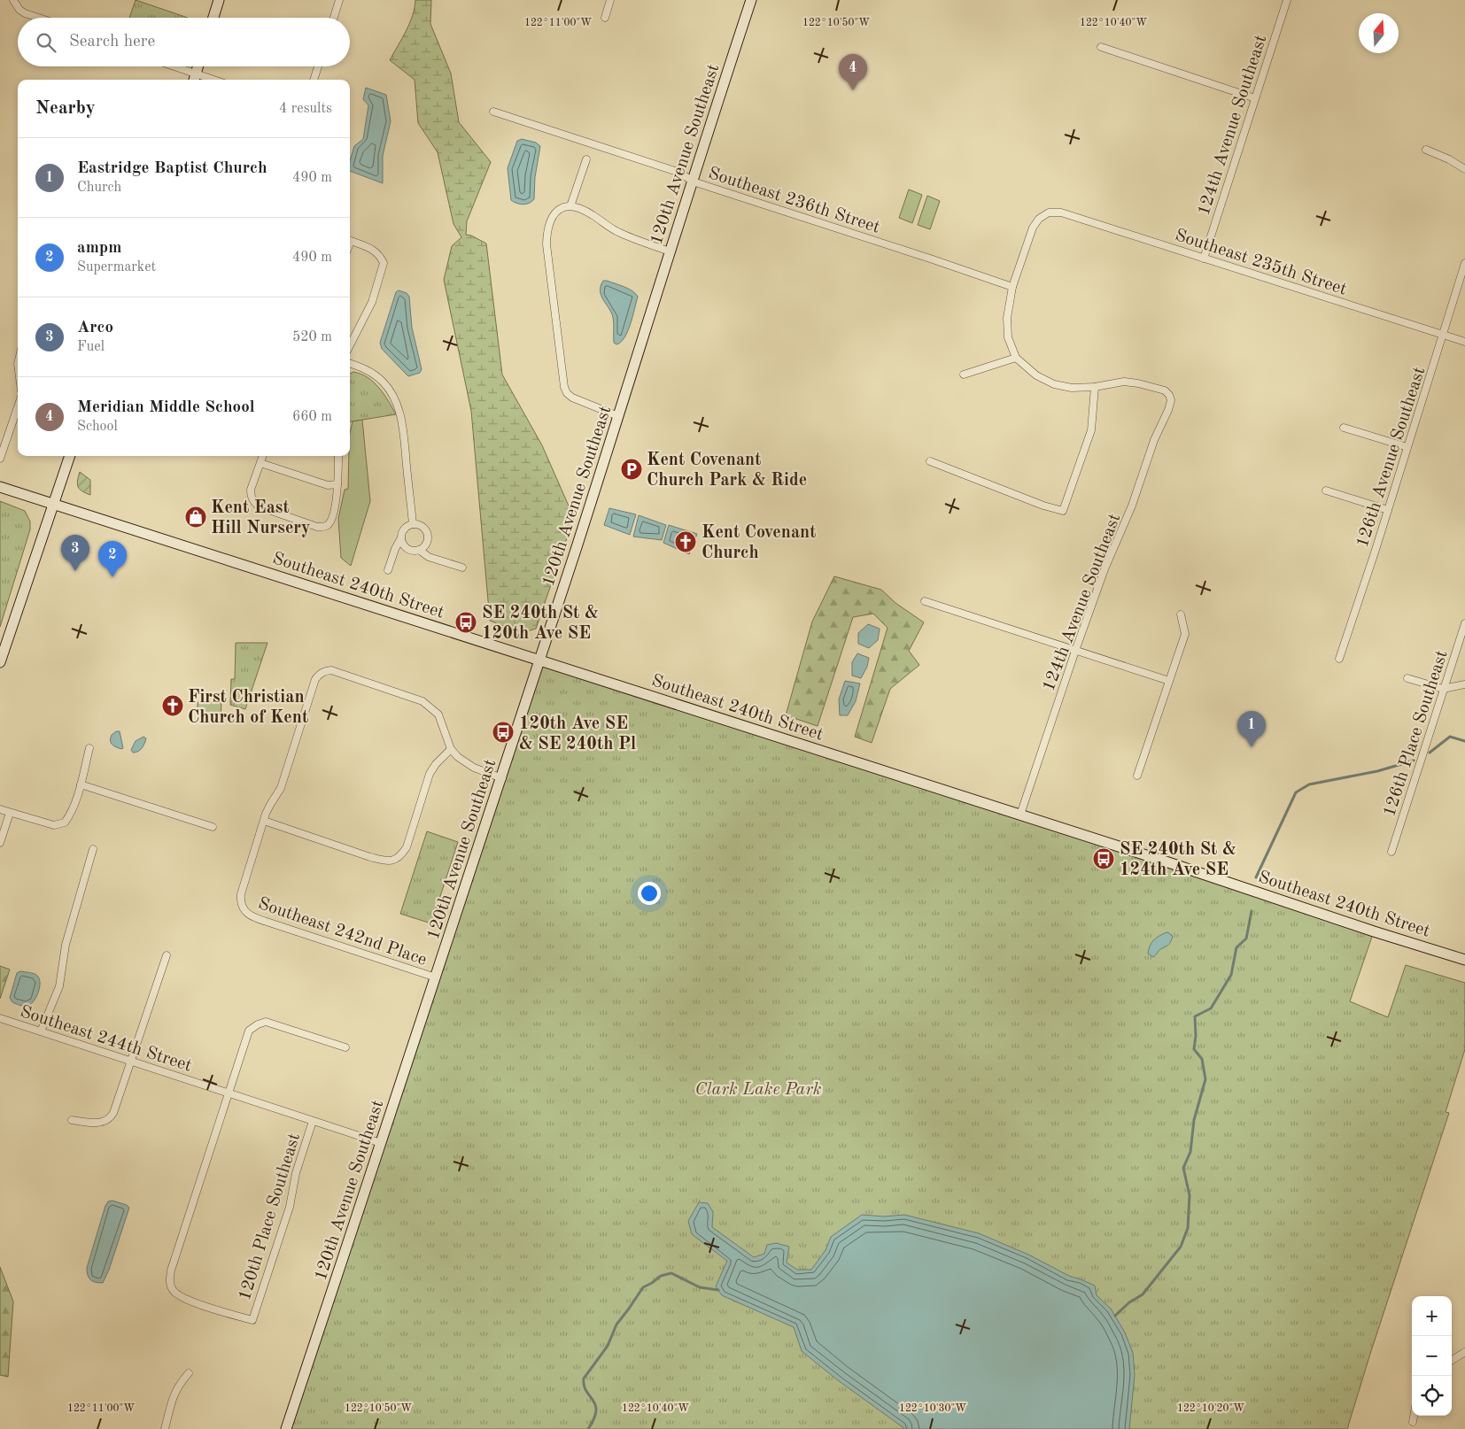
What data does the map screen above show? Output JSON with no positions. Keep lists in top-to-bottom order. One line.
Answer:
{"streets":{"main road":["120th Avenue Southeast","Southeast 240th Street"],"street":["124th Avenue Southeast","Southeast 236th Street","Southeast 235th Street","126th Avenue Southeast","126th Place Southeast","Southeast 242nd Place","Southeast 244th Street","120th Place Southeast"]},"crossings":[["124th Avenue Southeast","Southeast 235th Street"],["124th Avenue Southeast","Southeast 240th Street"],["120th Avenue Southeast","Southeast 236th Street"],["120th Avenue Southeast","Southeast 240th Street"],["120th Avenue Southeast","Southeast 242nd Place"],["120th Avenue Southeast","Southeast 244th Street"],["Southeast 236th Street","Southeast 235th Street"],["Southeast 235th Street","126th Avenue Southeast"],["Southeast 244th Street","120th Place Southeast"]],"parks":["Clark Lake Park"],"places":{"parking":["Kent Covenant Church Park & Ride"],"shop":["Kent East Hill Nursery"],"church":["Kent Covenant Church","First Christian Church of Kent"],"bus stop":["SE 240th St & 120th Ave SE","120th Ave SE & SE 240th Pl","SE 240th St & 124th Ave SE"]},"north":"top","page":{"search":"Search here","pins":["4","3","2","1"],"heading":["Nearby","4 results"],"list":[{"mark":"1","name":"Eastridge Baptist Church","note":"Church","value":"490 m"},{"mark":"2","name":"ampm","note":"Supermarket","value":"490 m"},{"mark":"3","name":"Arco","note":"Fuel","value":"520 m"},{"mark":"4","name":"Meridian Middle School","note":"School","value":"660 m"}],"map_buttons":["+","−"]},"coordinates":["122°11'00\"W","122°10'50\"W","122°10'40\"W","122°10'30\"W","122°10'20\"W"]}
